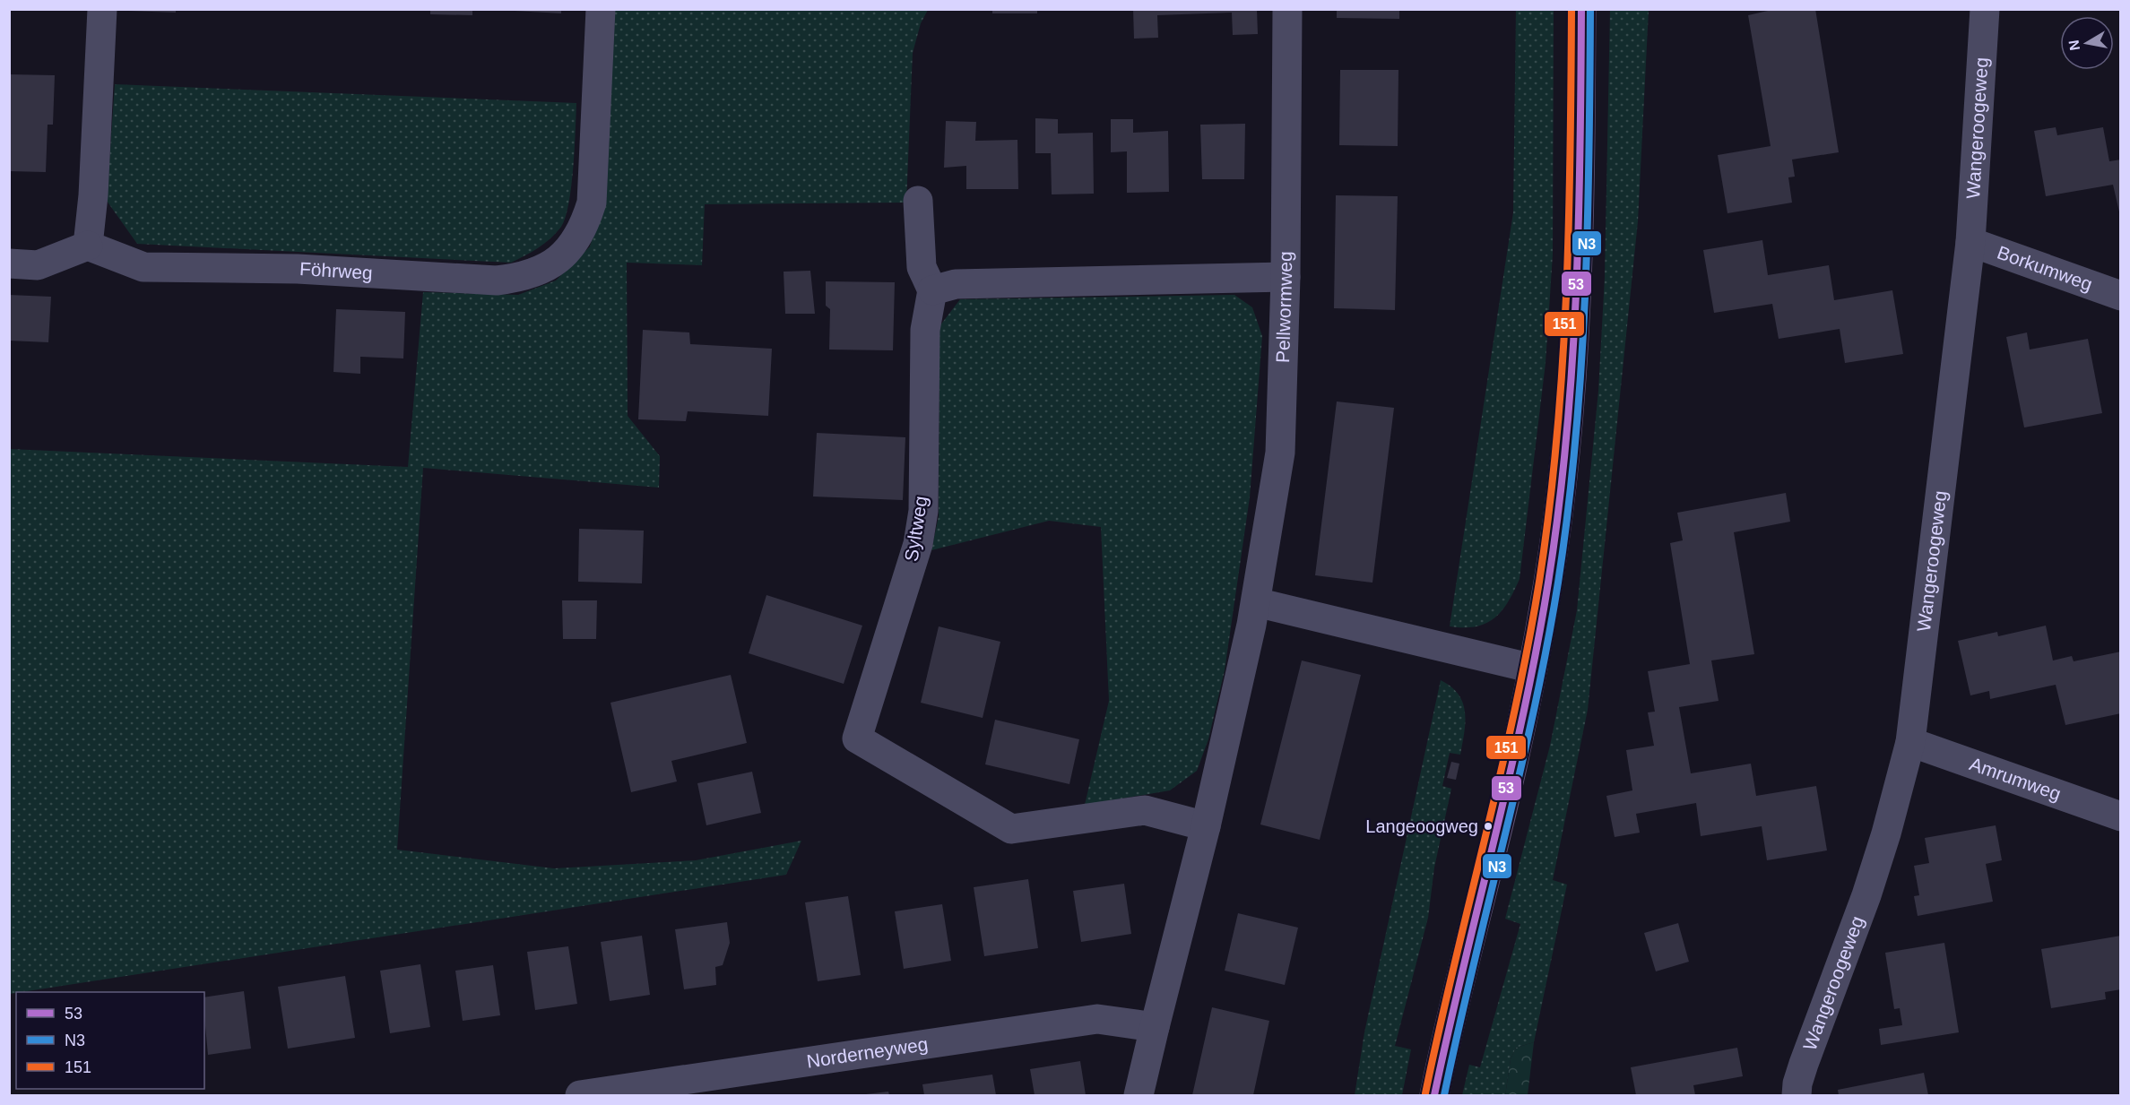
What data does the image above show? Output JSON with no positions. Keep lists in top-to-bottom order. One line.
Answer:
{"streets":{"street":["Wangeroogeweg","Borkumweg","Föhrweg","Pellwormweg","Syltweg","Amrumweg","Norderneyweg"]},"crossings":[["Wangeroogeweg","Borkumweg"],["Wangeroogeweg","Amrumweg"]],"places":["Langeoogweg"],"lines":["transit line 53","transit line N3","transit line 151"],"legend":["53","N3","151"],"north":"left"}
